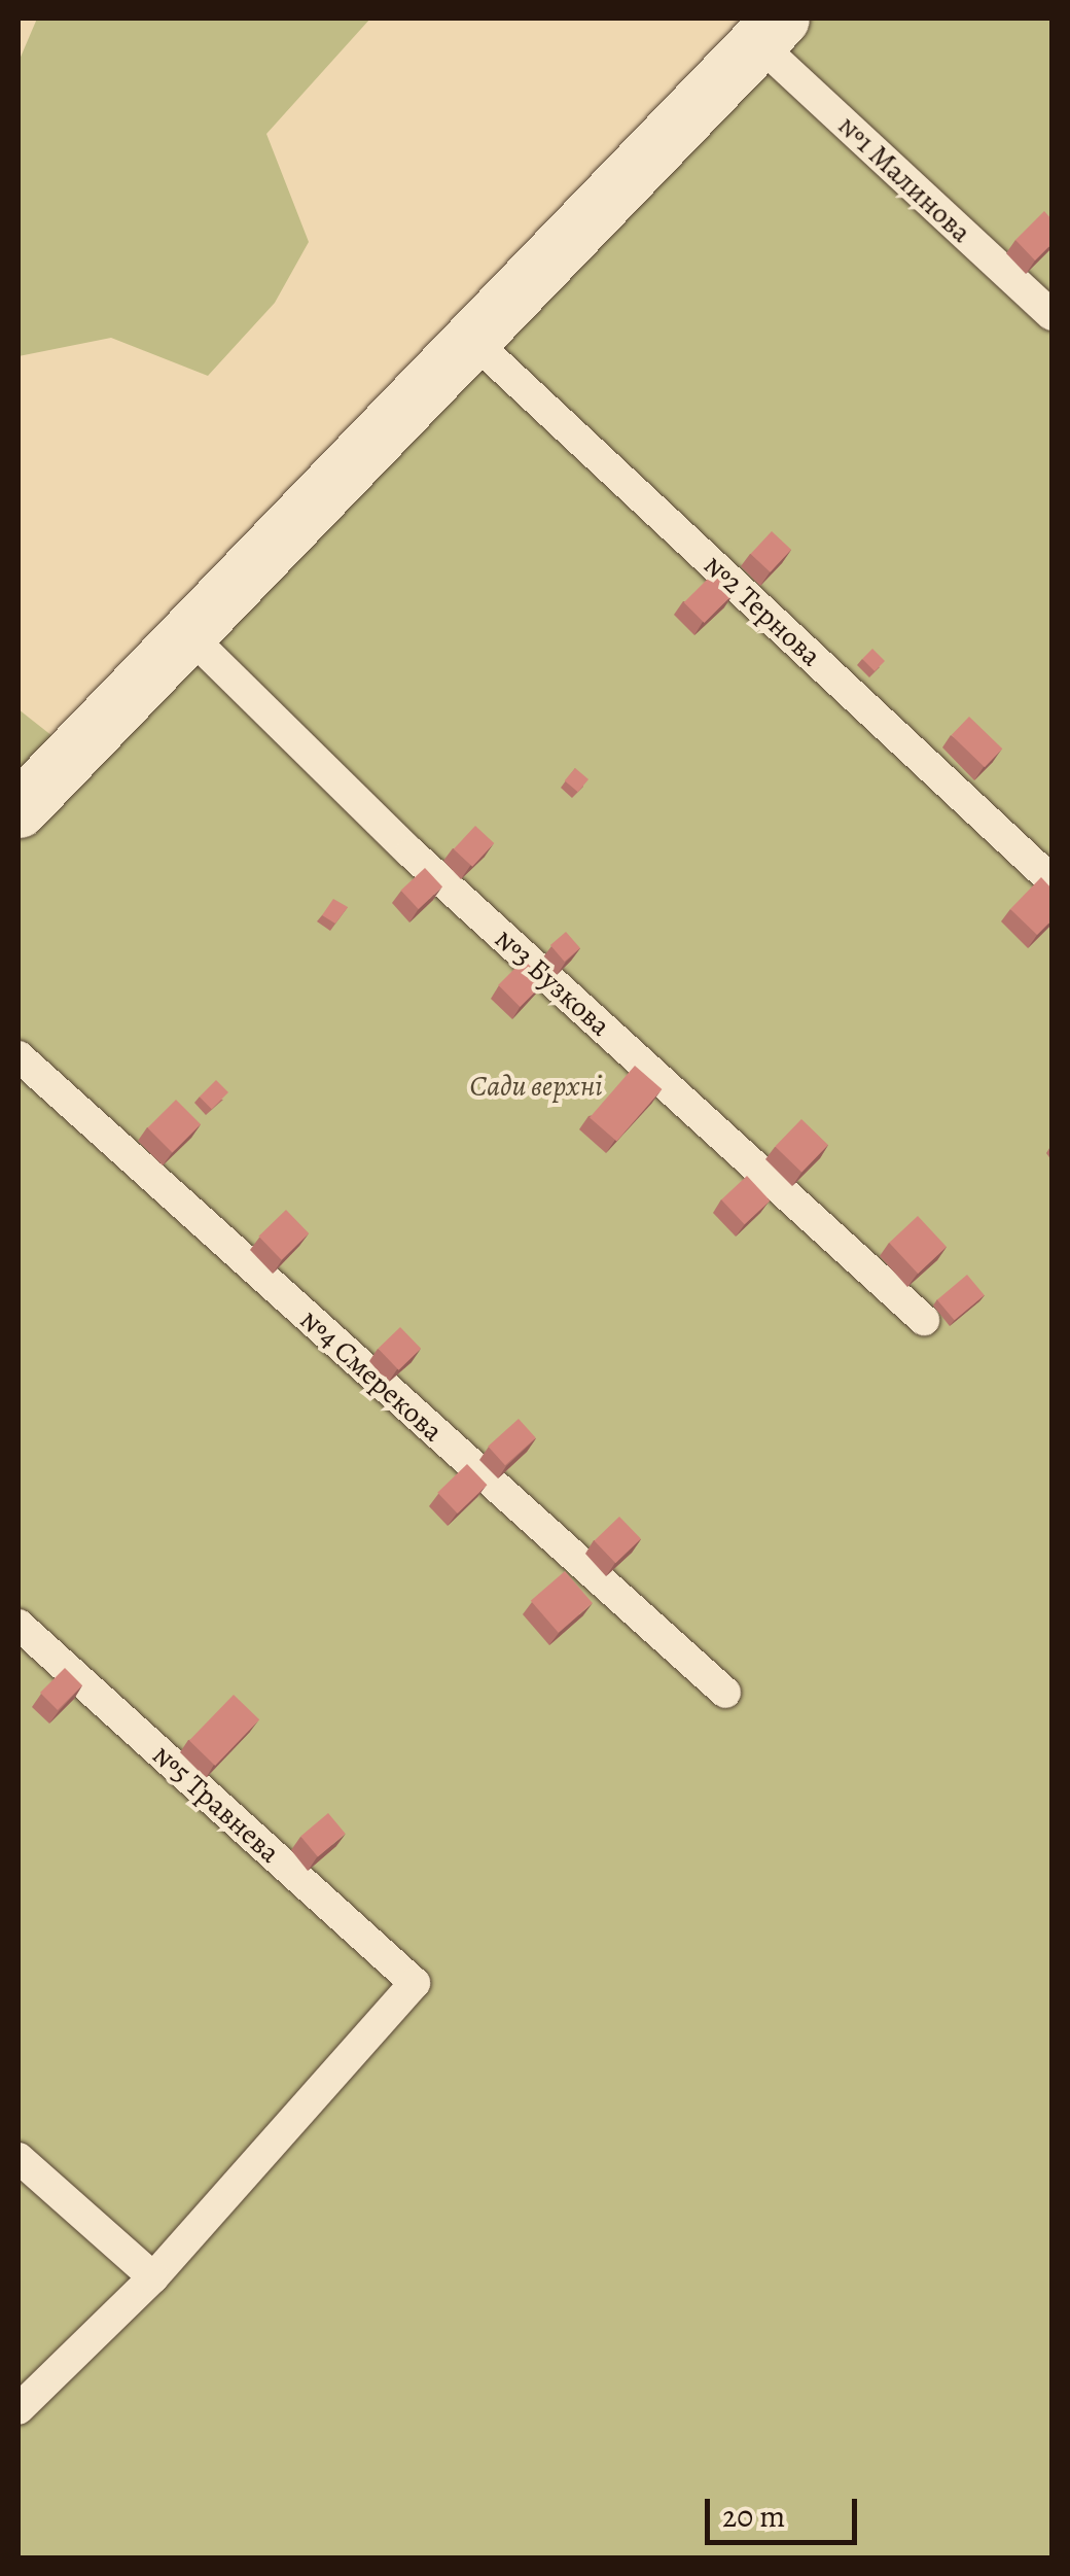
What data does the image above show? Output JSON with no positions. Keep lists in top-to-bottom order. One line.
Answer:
{"streets":{"lane":["№1 Малинова","№2 Тернова","№3 Бузкова","№4 Смерекова","№5 Травнева"]},"parks":["Сади верхні"],"scale_bar":"20 m"}
